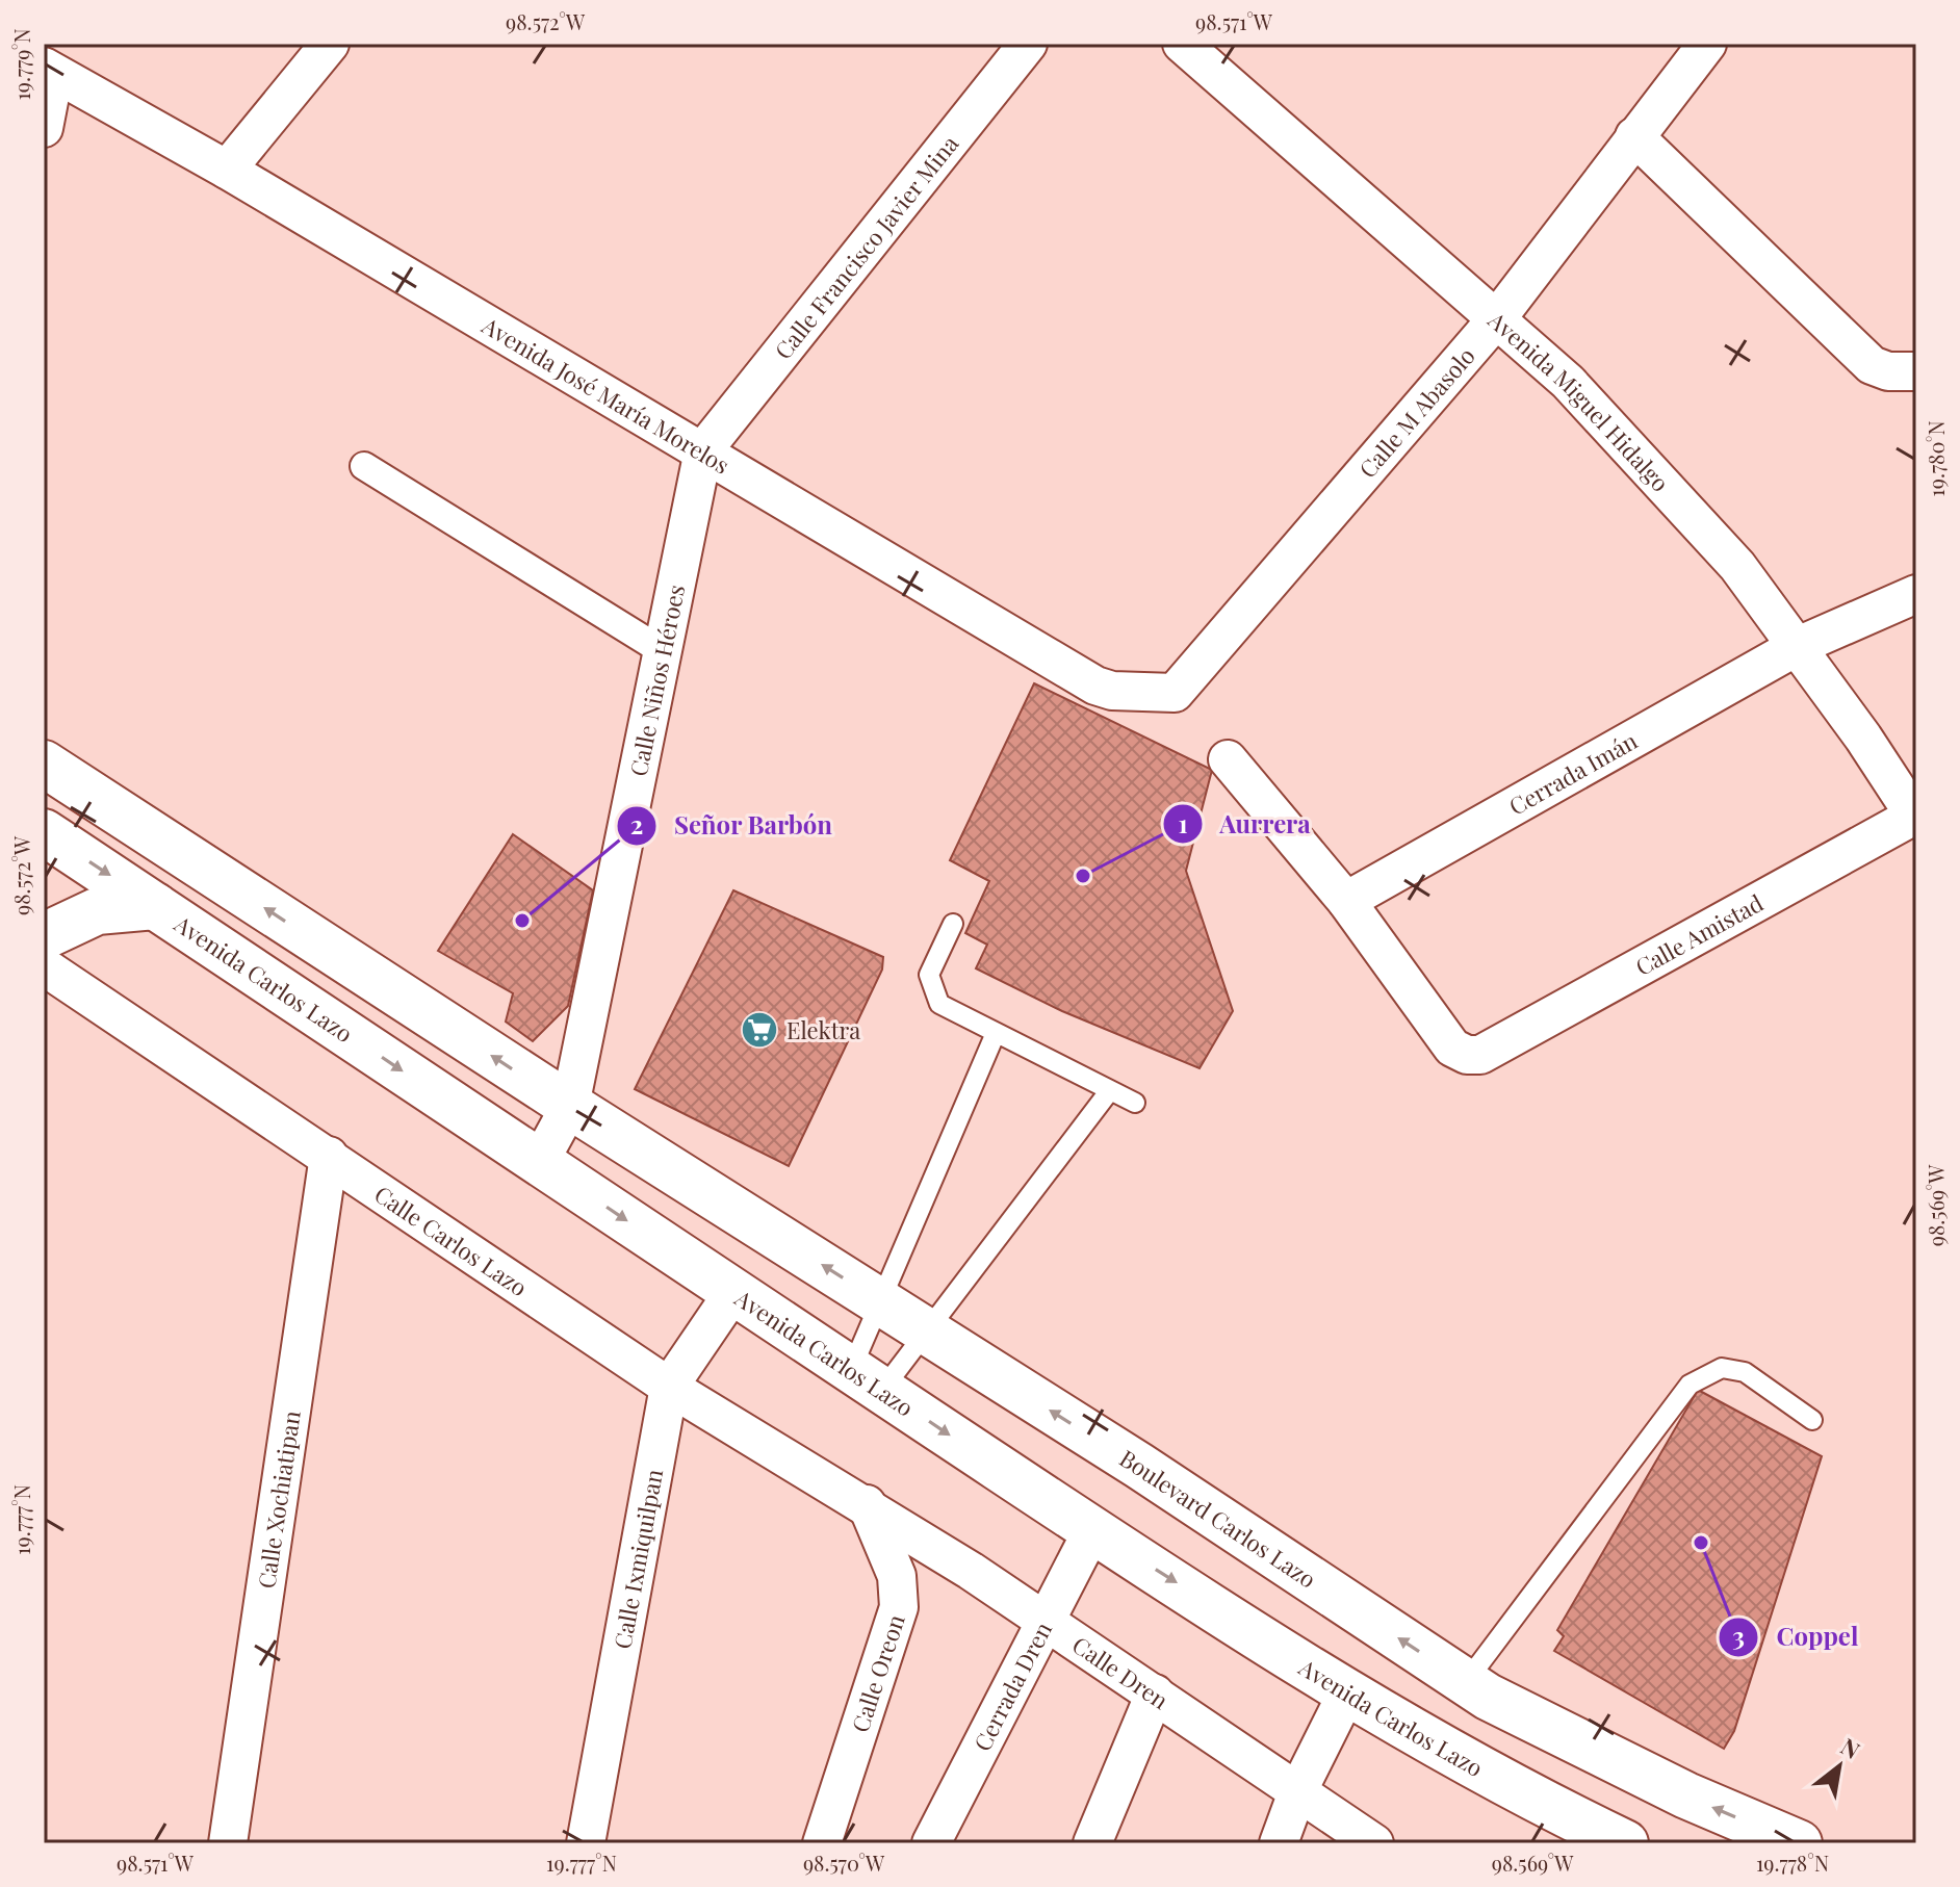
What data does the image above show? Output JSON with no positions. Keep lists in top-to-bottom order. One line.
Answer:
{"streets":{"main road":["Avenida Carlos Lazo","Boulevard Carlos Lazo"],"street":["Calle Francisco Javier Mina","Avenida José María Morelos","Avenida Miguel Hidalgo","Calle M Abasolo","Calle Niños Héroes","Cerrada Imán","Calle Amistad","Calle Carlos Lazo","Calle Xochiatipan","Calle Ixmiquilpan","Calle Dren","Calle Oreon","Cerrada Dren"]},"crossings":[["Calle Francisco Javier Mina","Avenida José María Morelos"],["Calle Francisco Javier Mina","Calle Niños Héroes"],["Avenida José María Morelos","Calle M Abasolo"],["Avenida José María Morelos","Calle Niños Héroes"],["Avenida Miguel Hidalgo","Calle M Abasolo"],["Avenida Miguel Hidalgo","Cerrada Imán"],["Avenida Miguel Hidalgo","Calle Amistad"],["Calle Niños Héroes","Avenida Carlos Lazo"],["Calle Niños Héroes","Boulevard Carlos Lazo"],["Cerrada Imán","Calle Amistad"],["Avenida Carlos Lazo","Calle Ixmiquilpan"],["Avenida Carlos Lazo","Cerrada Dren"],["Calle Carlos Lazo","Calle Xochiatipan"],["Calle Carlos Lazo","Calle Ixmiquilpan"],["Calle Carlos Lazo","Calle Dren"],["Calle Carlos Lazo","Calle Oreon"],["Calle Dren","Calle Oreon"],["Calle Dren","Cerrada Dren"]],"one_way":["Boulevard Carlos Lazo"],"places":{"other":["Aurrera","Señor Barbón","Coppel"],"supermarket":["Elektra"]},"north":"top right","coordinates":["98.572°W","98.571°W","19.779°N","19.780°N","98.569°W","19.777°N","98.570°W","19.778°N"]}
